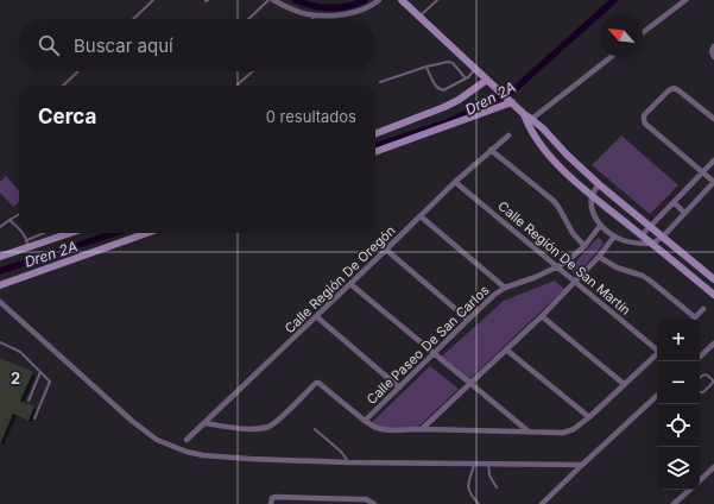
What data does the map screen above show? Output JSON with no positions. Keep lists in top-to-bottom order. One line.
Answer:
{"streets":{"street":["Calle Región De San Martín","Calle Región De Oregón","Calle Paseo De San Carlos"]},"crossings":[["Calle Región De San Martín","Calle Región De Oregón"],["Calle Región De San Martín","Calle Paseo De San Carlos"]],"water":["Dren 2A"],"north":"top left","page":{"search":"Buscar aquí","heading":["Cerca","0 resultados"],"map_buttons":["+","−"]},"grid":{"rows":["2"]}}
